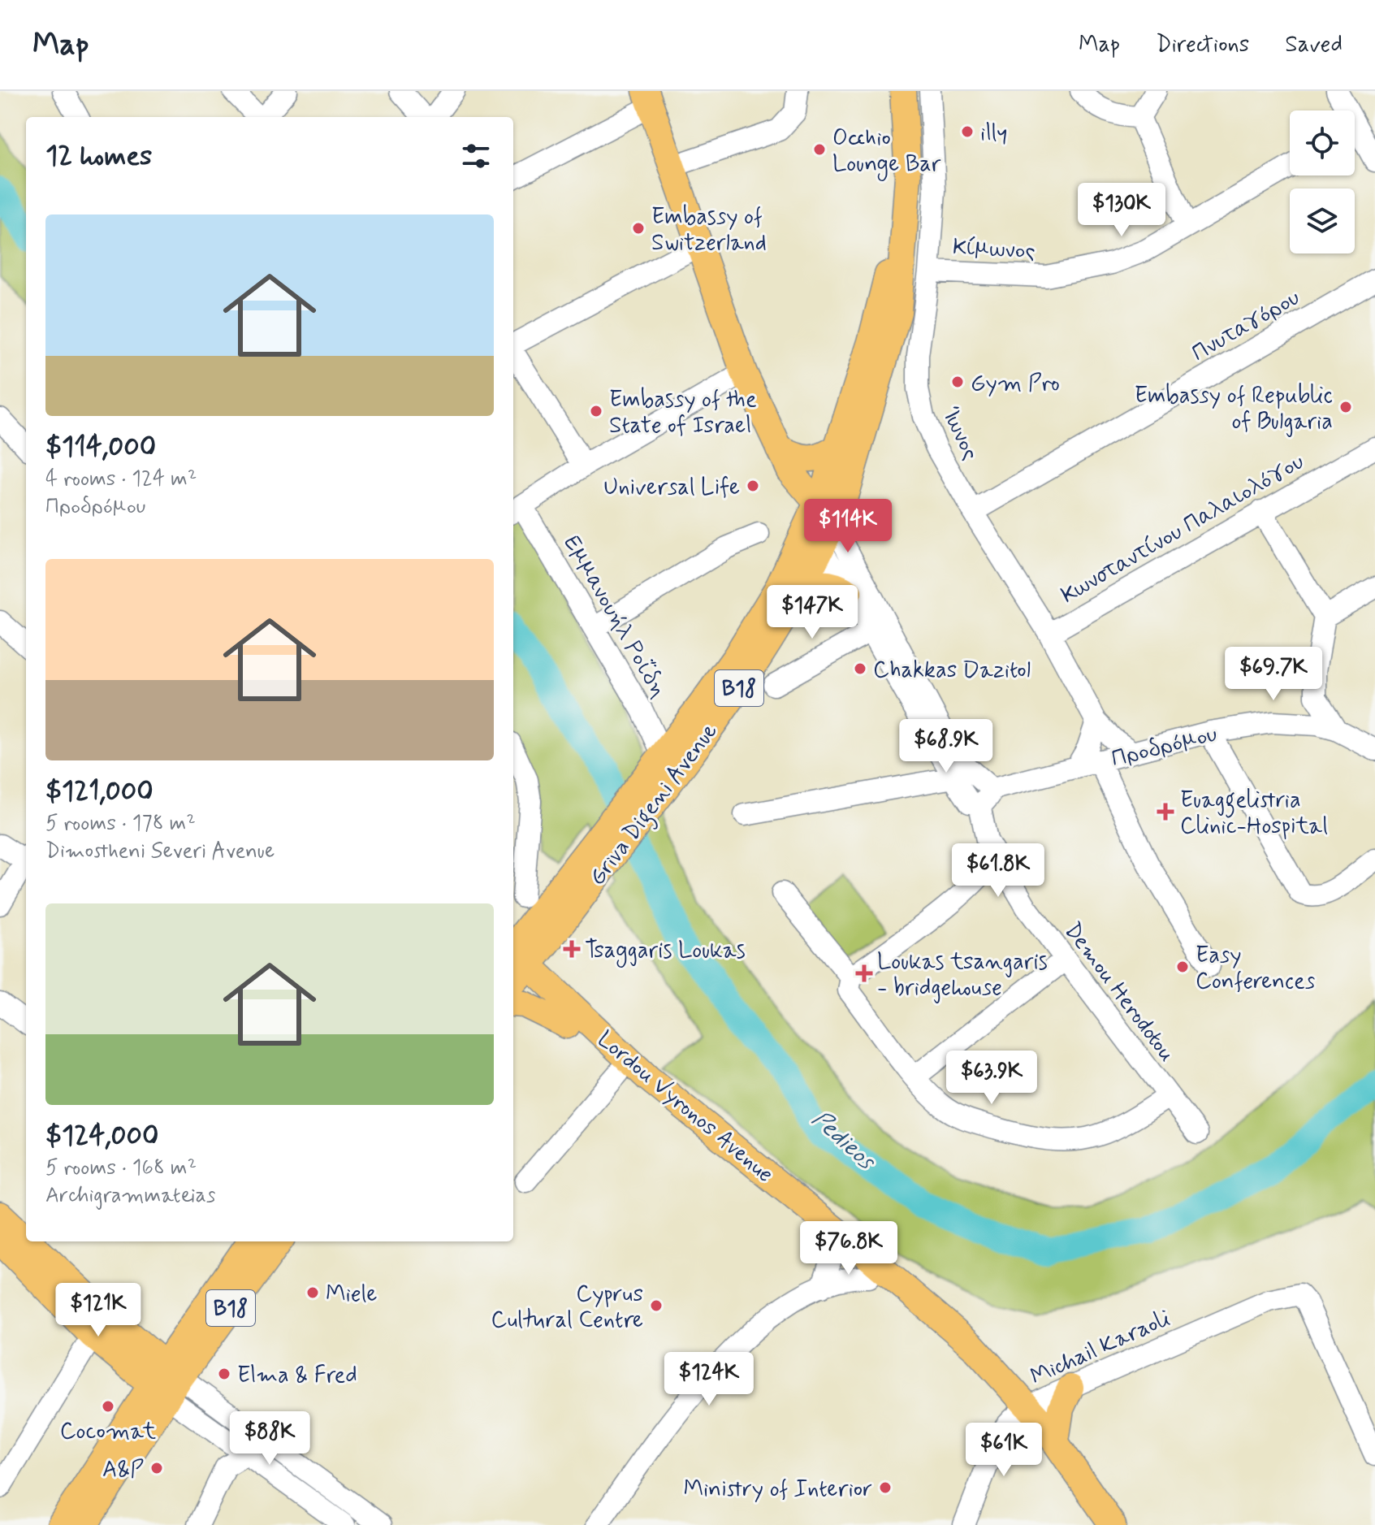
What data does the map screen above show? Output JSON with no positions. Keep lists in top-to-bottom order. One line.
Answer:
{"streets":{"main road":["B18","Griva Digeni Avenue","Lordou Vyronos Avenue"],"street":["Κίμωνος","Πνυταγόρου","Ίωνος","Κωνσταντίνου Παλαιολόγου","Εμμανουήλ Ροΐδη","Προδρόμου","Demou Herodotou","Michail Karaoli"]},"crossings":[["Κίμωνος","Ίωνος"],["Πνυταγόρου","Ίωνος"],["Ίωνος","Κωνσταντίνου Παλαιολόγου"],["Ίωνος","Προδρόμου"],["Εμμανουήλ Ροΐδη","Griva Digeni Avenue"],["Προδρόμου","Demou Herodotou"],["Griva Digeni Avenue","Lordou Vyronos Avenue"],["Lordou Vyronos Avenue","Michail Karaoli"]],"water":["Pedieos"],"places":{"other":["illy","Occhio Lounge Bar","Embassy of Switzerland","Gym Pro","Embassy of Republic of Bulgaria","Embassy of the State of Israel","Universal Life","Chakkas Dazitol","Easy Conferences","Miele","Cyprus Cultural Centre","Elma & Fred","Cocomat","A&P","Ministry of Interior"],"health":["Euaggelistria Clinic-Hospital","Tsaggaris Loukas","Loukas tsangaris - bridgehouse"]},"page":{"header":"Map","nav":["Map","Directions","Saved"],"heading":"12 homes","price":["$130K","$114K","$147K","$69.7K","$68.9K","$61.8K","$63.9K","$76.8K","$121K","$124K","$88K","$61K"],"list":[{"name":"$114,000","note":"4 rooms · 124 m² · Προδρόμου"},{"name":"$121,000","note":"5 rooms · 178 m² · Dimostheni Severi Avenue"},{"name":"$124,000","note":"5 rooms · 168 m² · Archigrammateias"}]}}
